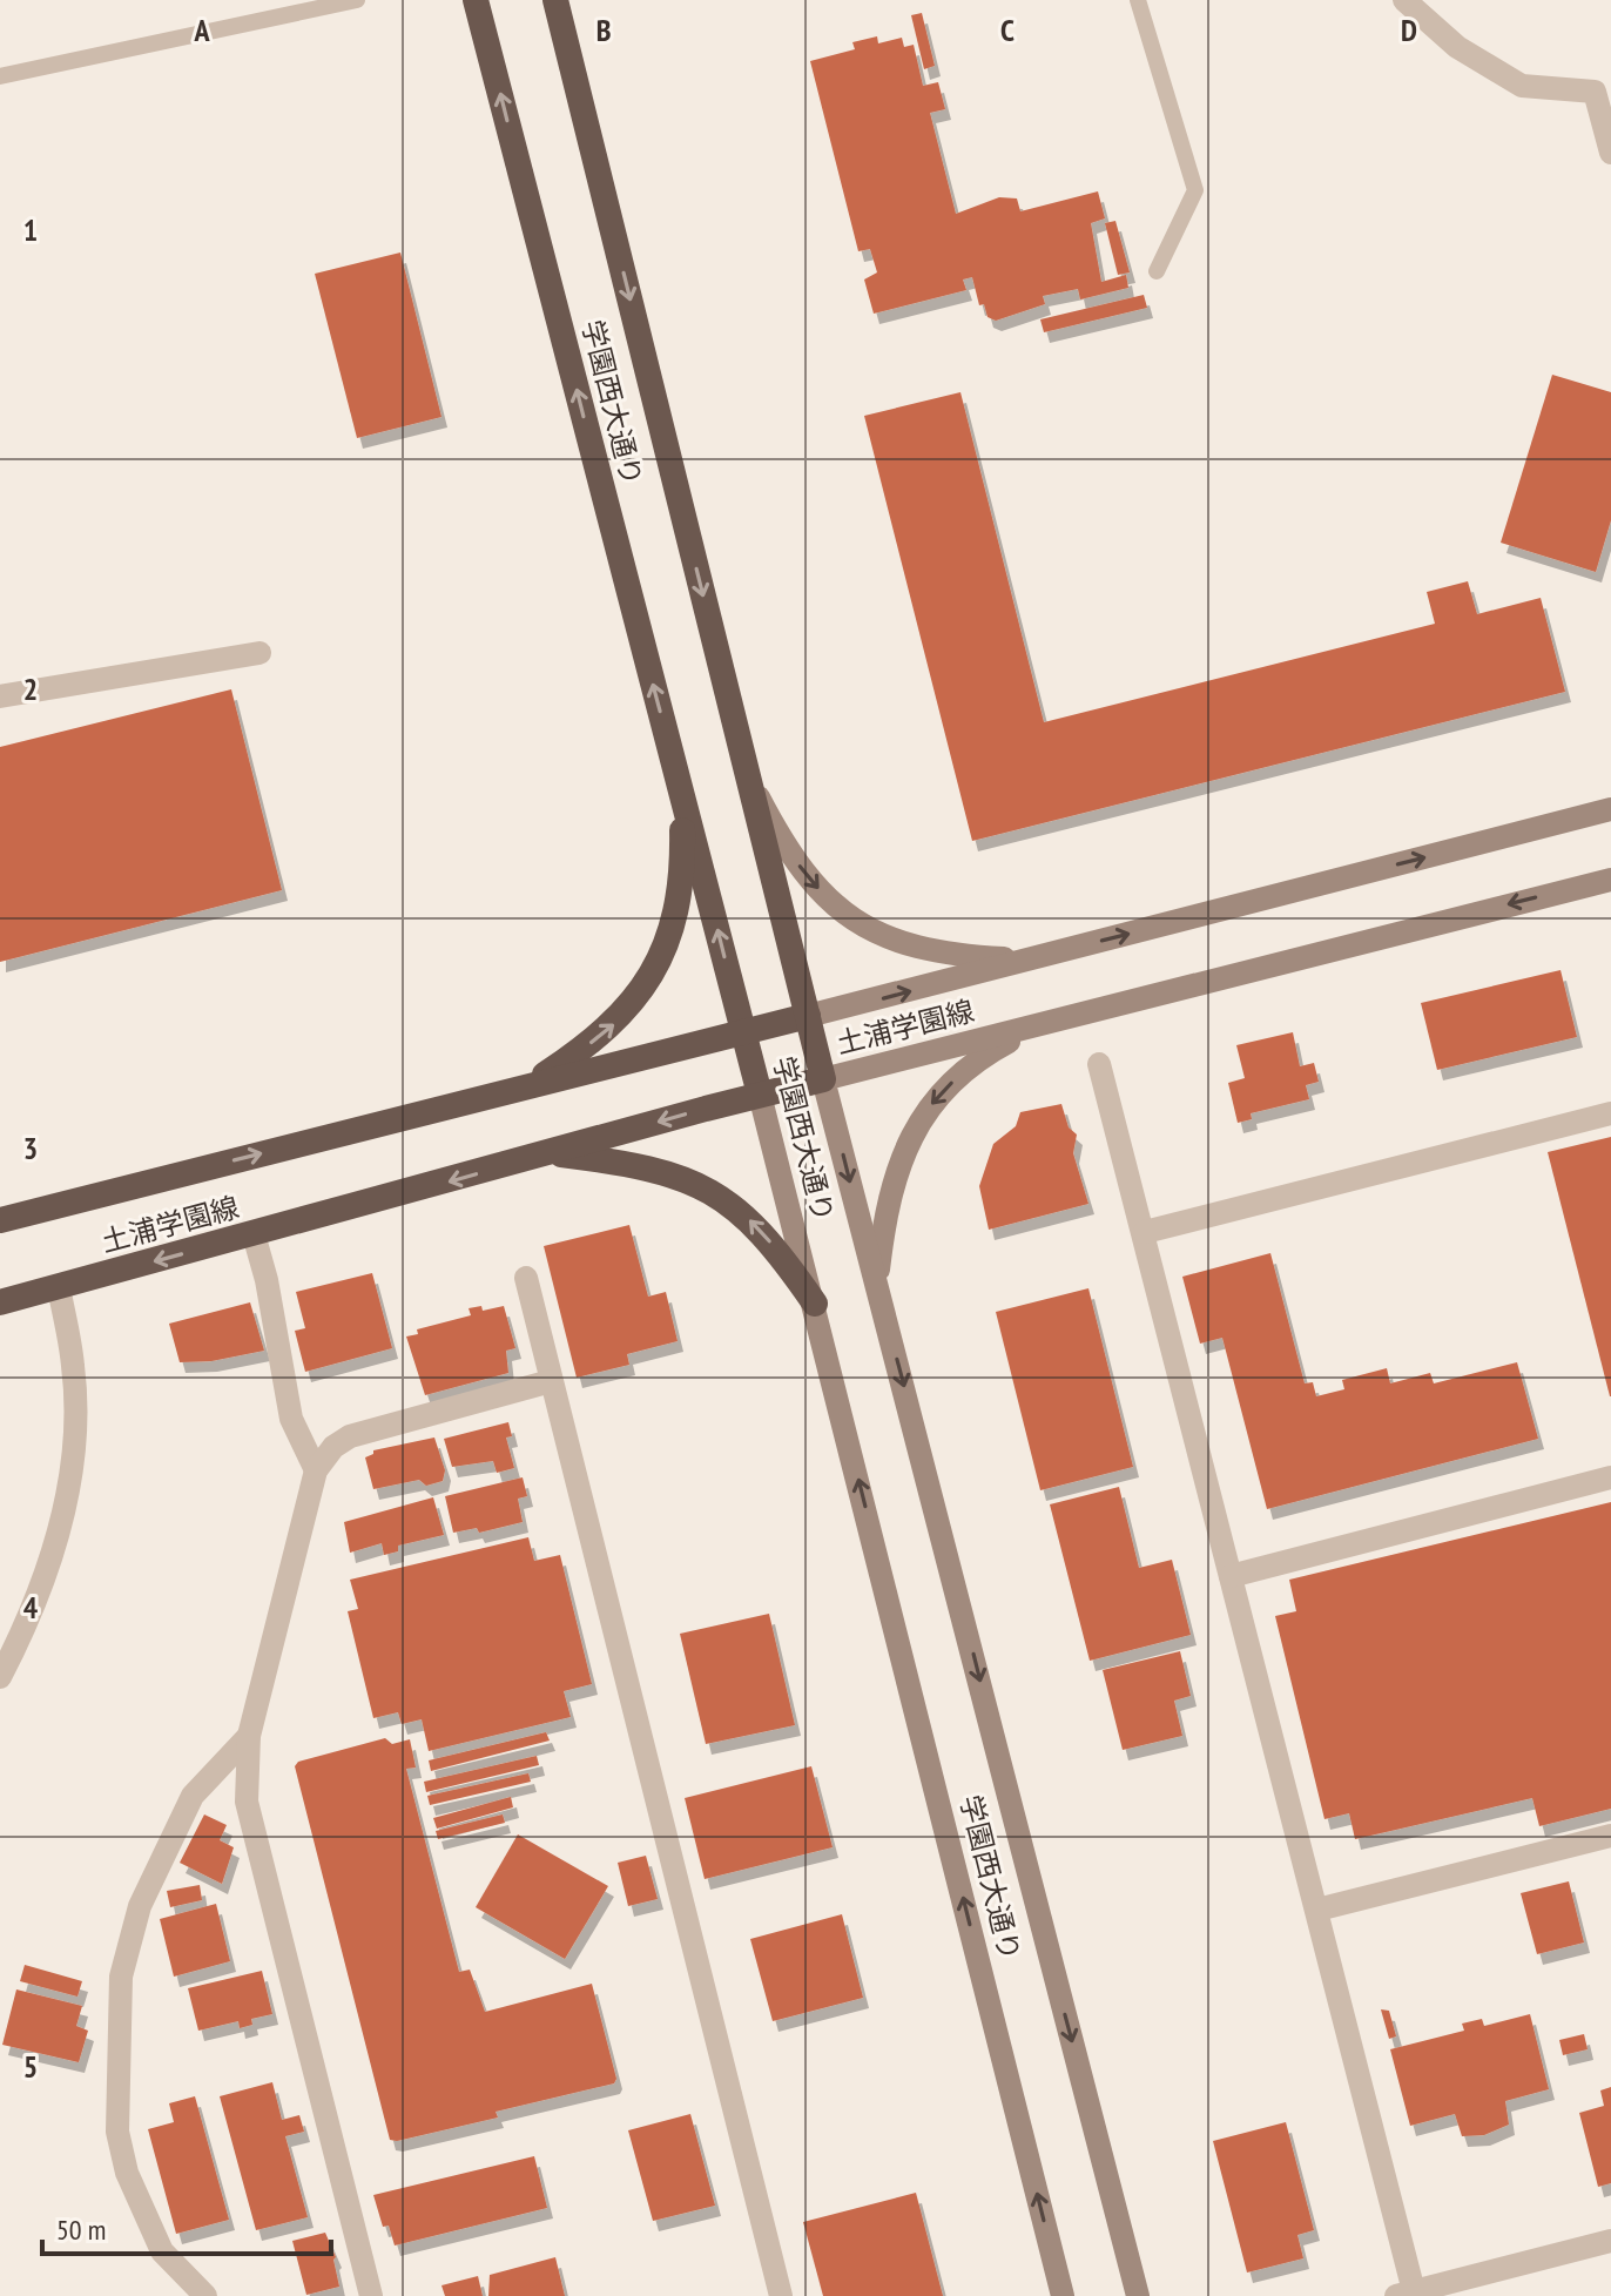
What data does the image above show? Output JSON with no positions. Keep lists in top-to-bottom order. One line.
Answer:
{"streets":{"highway":["学園西大通り","土浦学園線"]},"crossings":[["学園西大通り","土浦学園線"]],"scale_bar":"50 m","grid":{"columns":["A","B","C","D"],"rows":["1","2","3","4","5"]}}
